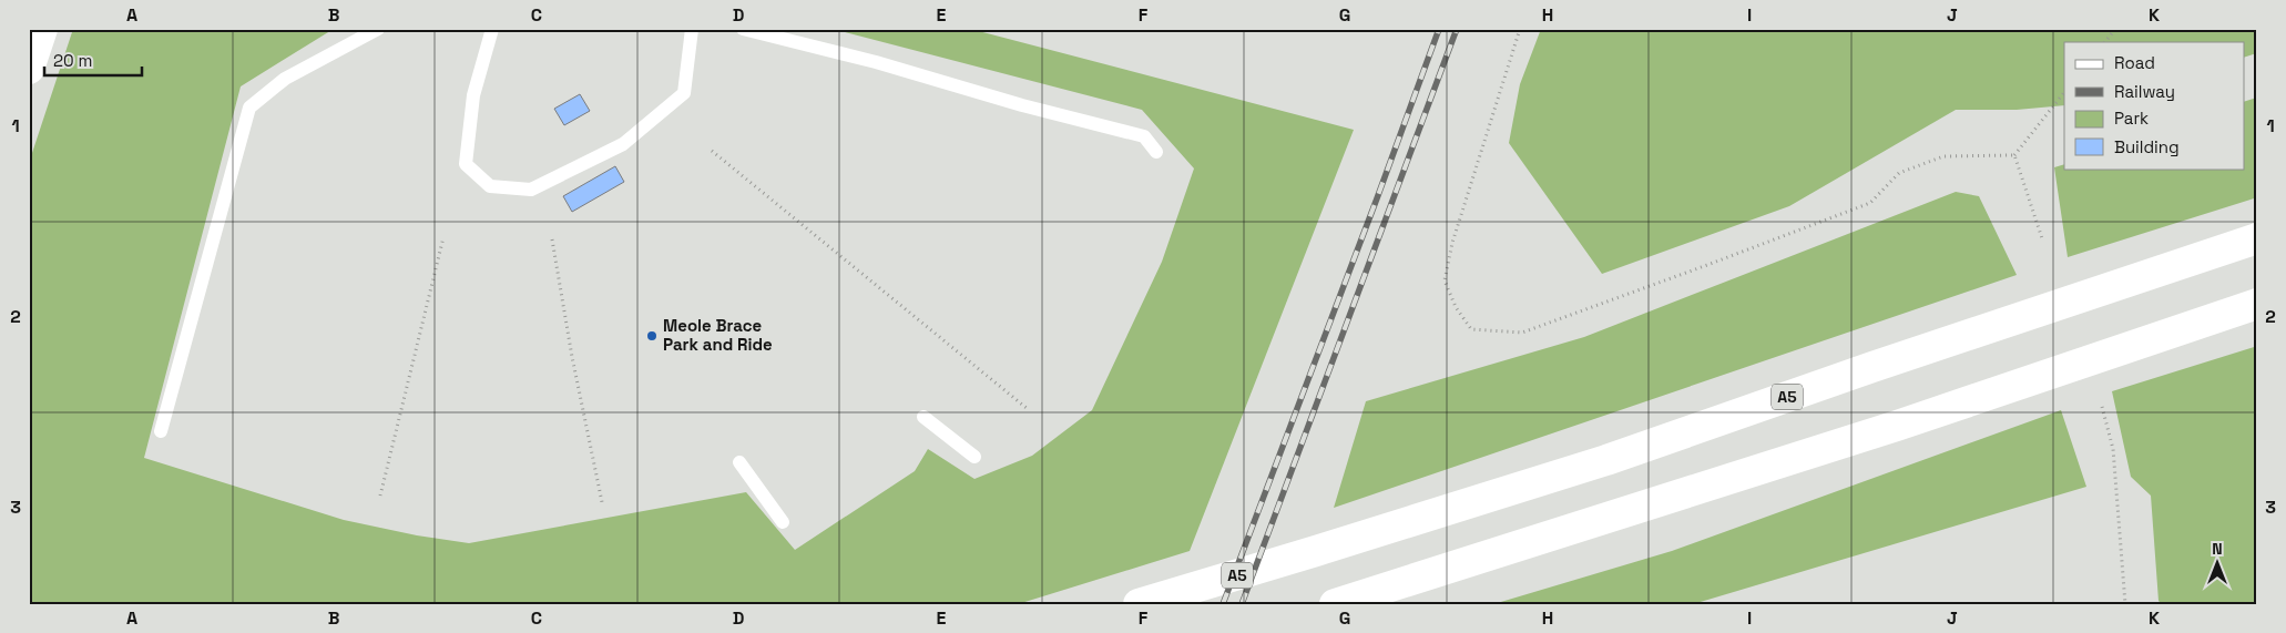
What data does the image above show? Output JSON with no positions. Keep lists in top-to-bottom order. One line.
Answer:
{"streets":{"main road":["A5"]},"places":["Meole Brace Park and Ride"],"legend":["Road","Railway","Park","Building"],"scale_bar":"20 m","north":"top","grid":{"columns":["A","B","C","D","E","F","G","H","I","J","K"],"rows":["1","2","3"]}}
